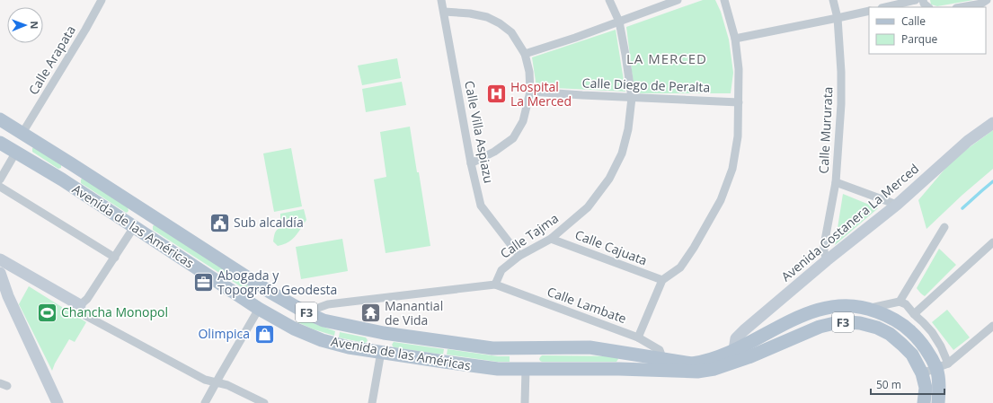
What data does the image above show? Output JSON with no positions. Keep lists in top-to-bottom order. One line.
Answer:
{"streets":{"main road":["Avenida Costanera La Merced","Avenida de las Américas","F3"],"street":["Calle Arapata","Calle Diego de Peralta","Calle Mururata","Calle Villa Aspiazu","Calle Tajma","Calle Cajuata","Calle Lambate"]},"crossings":[["Calle Arapata","Avenida de las Américas"],["Calle Diego de Peralta","Calle Tajma"],["Calle Mururata","Avenida Costanera La Merced"],["Calle Villa Aspiazu","Calle Tajma"],["Avenida Costanera La Merced","Avenida de las Américas"],["Avenida Costanera La Merced","F3"],["Avenida de las Américas","Calle Lambate"],["Avenida de las Américas","F3"],["Calle Tajma","Calle Cajuata"],["Calle Tajma","Calle Lambate"]],"districts":["LA MERCED"],"places":{"hospital":["Hospital La Merced"],"public building":["Sub alcaldía"],"office":["Abogada y Topografo Geodesta"],"sports":["Chancha Monopol"],"temple":["Manantial de Vida"],"shop":["Olimpica"]},"legend":["Calle","Parque"],"scale_bar":"50 m","north":"right"}
